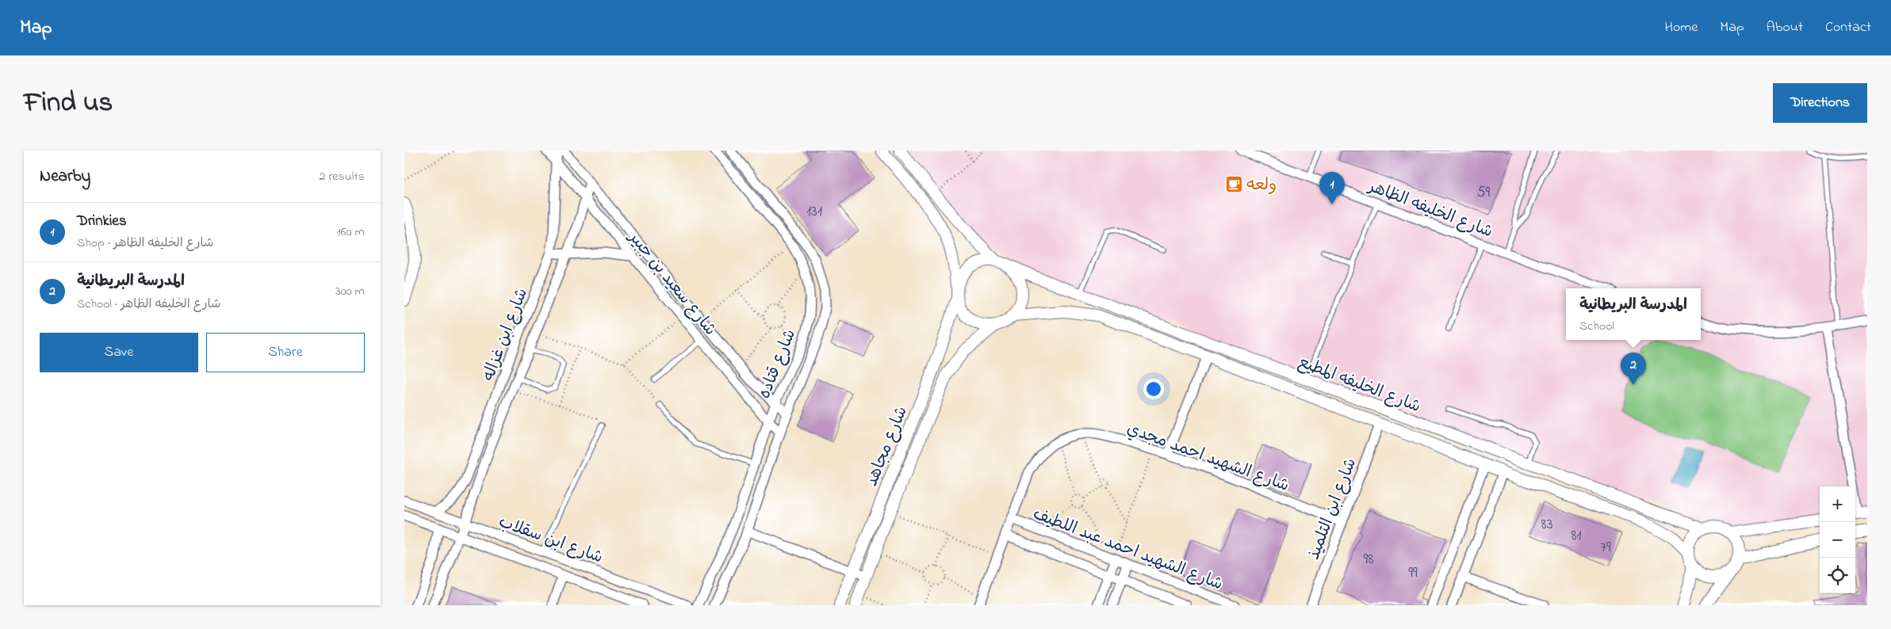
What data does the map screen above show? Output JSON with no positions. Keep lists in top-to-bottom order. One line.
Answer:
{"streets":{"street":["شارع الخليفه الظاهر","شارع سعيد بن جبير","شارع ابن غزاله","شارع قتاده","شارع الخليفه المطيع","شارع مجاهد","شارع الشهيد احمد مجدي","شارع ابن التلميذ","شارع ابن سقلاب","شارع الشهيد احمد عبد اللطيف"]},"crossings":[["شارع سعيد بن جبير","شارع ابن غزاله"],["شارع سعيد بن جبير","شارع قتاده"],["شارع ابن غزاله","شارع ابن سقلاب"],["شارع الخليفه المطيع","شارع مجاهد"],["شارع الخليفه المطيع","شارع ابن التلميذ"],["شارع الشهيد احمد مجدي","شارع ابن التلميذ"],["شارع الشهيد احمد مجدي","شارع الشهيد احمد عبد اللطيف"]],"places":{"cafe":["ولعه"]},"house_numbers":["59","131","83","81","79","98","99"],"page":{"header":"Map","nav":["Home","Map","About","Contact"],"title":"Find us","buttons":["Directions",["Save","Share"]],"heading":["Nearby","2 results"],"pins":["1","2"],"list":[{"mark":"1","name":"Drinkies","note":"Shop · شارع الخليفه الظاهر","value":"160 m"},{"mark":"2","name":"المدرسة البريطانية","note":"School · شارع الخليفه الظاهر","value":"300 m"}],"popup":["المدرسة البريطانية","School"],"map_buttons":["+","−"]}}
